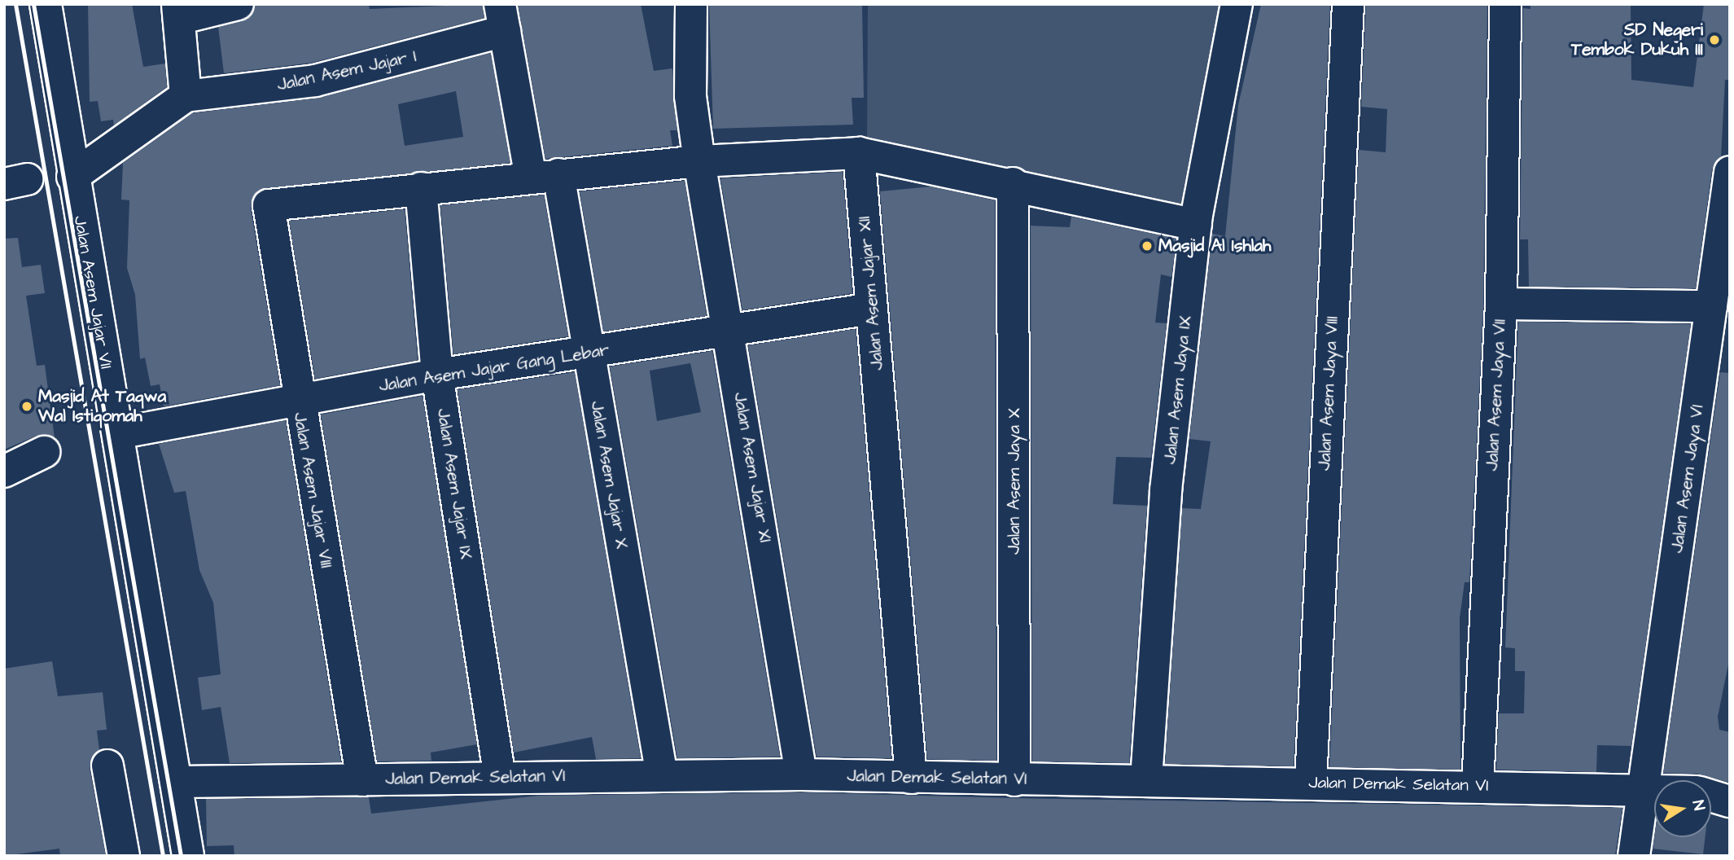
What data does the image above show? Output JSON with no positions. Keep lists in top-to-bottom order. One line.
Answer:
{"streets":{"street":["Jalan Asem Jajar I","Jalan Asem Jajar VII","Jalan Asem Jajar XII","Jalan Asem Jajar Gang Lebar","Jalan Asem Jaya IX","Jalan Asem Jaya VIII","Jalan Asem Jaya VII","Jalan Asem Jajar XI","Jalan Asem Jajar X","Jalan Asem Jaya VI","Jalan Asem Jaya X","Jalan Asem Jajar IX","Jalan Asem Jajar VIII","Jalan Demak Selatan VI"]},"crossings":[["Jalan Asem Jajar I","Jalan Asem Jajar X"],["Jalan Asem Jajar VII","Jalan Asem Jajar Gang Lebar"],["Jalan Asem Jajar VII","Jalan Demak Selatan VI"],["Jalan Asem Jajar XII","Jalan Asem Jajar Gang Lebar"],["Jalan Asem Jajar XII","Jalan Demak Selatan VI"],["Jalan Asem Jajar Gang Lebar","Jalan Asem Jajar XI"],["Jalan Asem Jajar Gang Lebar","Jalan Asem Jajar X"],["Jalan Asem Jajar Gang Lebar","Jalan Asem Jajar IX"],["Jalan Asem Jajar Gang Lebar","Jalan Asem Jajar VIII"],["Jalan Asem Jaya IX","Jalan Demak Selatan VI"],["Jalan Asem Jaya VIII","Jalan Demak Selatan VI"],["Jalan Asem Jaya VII","Jalan Demak Selatan VI"],["Jalan Asem Jajar XI","Jalan Demak Selatan VI"],["Jalan Asem Jajar X","Jalan Demak Selatan VI"],["Jalan Asem Jaya VI","Jalan Demak Selatan VI"],["Jalan Asem Jaya X","Jalan Demak Selatan VI"],["Jalan Asem Jajar IX","Jalan Asem Jajar VIII"],["Jalan Asem Jajar IX","Jalan Demak Selatan VI"],["Jalan Asem Jajar VIII","Jalan Demak Selatan VI"]],"places":["SD Negeri Tembok Dukuh III","Masjid Al Ishlah","Masjid At Taqwa Wal Istiqomah"],"north":"right"}
